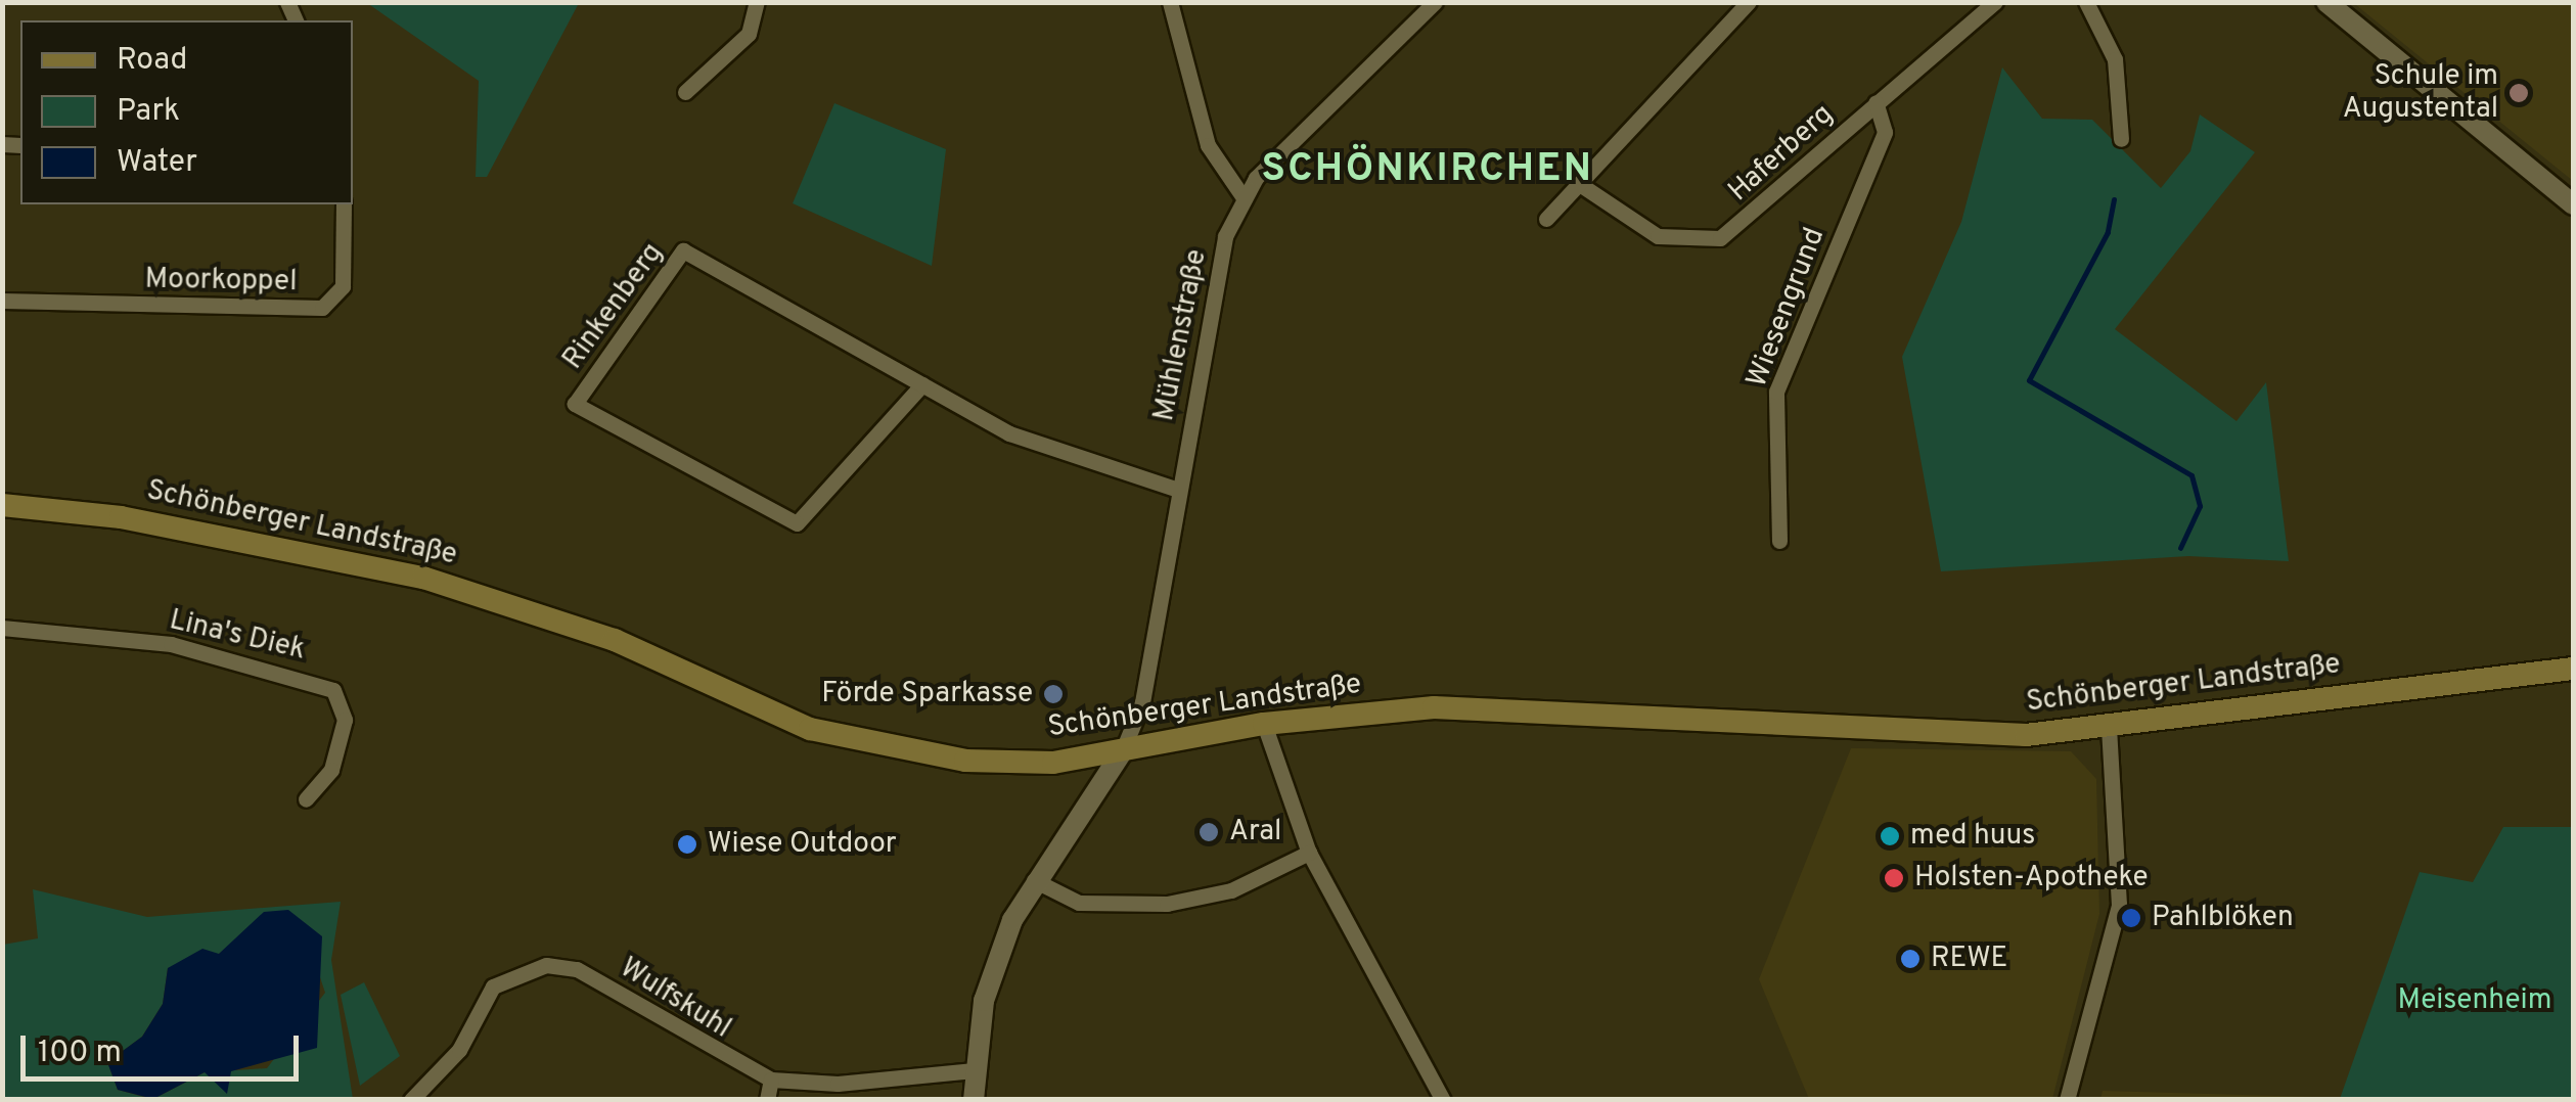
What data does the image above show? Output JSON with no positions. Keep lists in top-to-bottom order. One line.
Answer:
{"streets":{"main road":["Schönberger Landstraße"],"street":["Haferberg","Moorkoppel","Rinkenberg","Wiesengrund","Mühlenstraße","Lina's Diek","Wulfskuhl"]},"crossings":[["Haferberg","Wiesengrund"],["Rinkenberg","Mühlenstraße"],["Mühlenstraße","Schönberger Landstraße"]],"districts":["SCHÖNKIRCHEN"],"parks":["Meisenheim"],"places":["Schule im Augustental","Förde Sparkasse","Aral","med huus","Wiese Outdoor","Holsten-Apotheke","Pahlblöken","REWE"],"legend":["Road","Park","Water"],"scale_bar":"100 m"}
